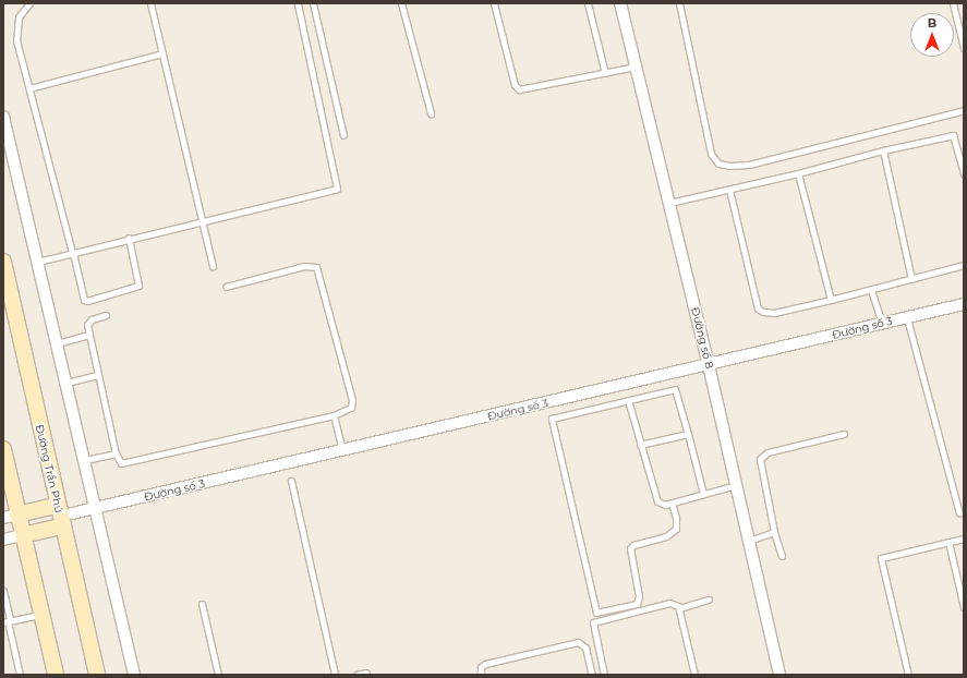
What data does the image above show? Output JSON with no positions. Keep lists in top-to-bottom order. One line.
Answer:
{"streets":{"main road":["Đường Trần Phú"],"street":["Đường số 3","Đường số 8"]},"crossings":[["Đường số 3","Đường số 8"]],"north":"top"}
